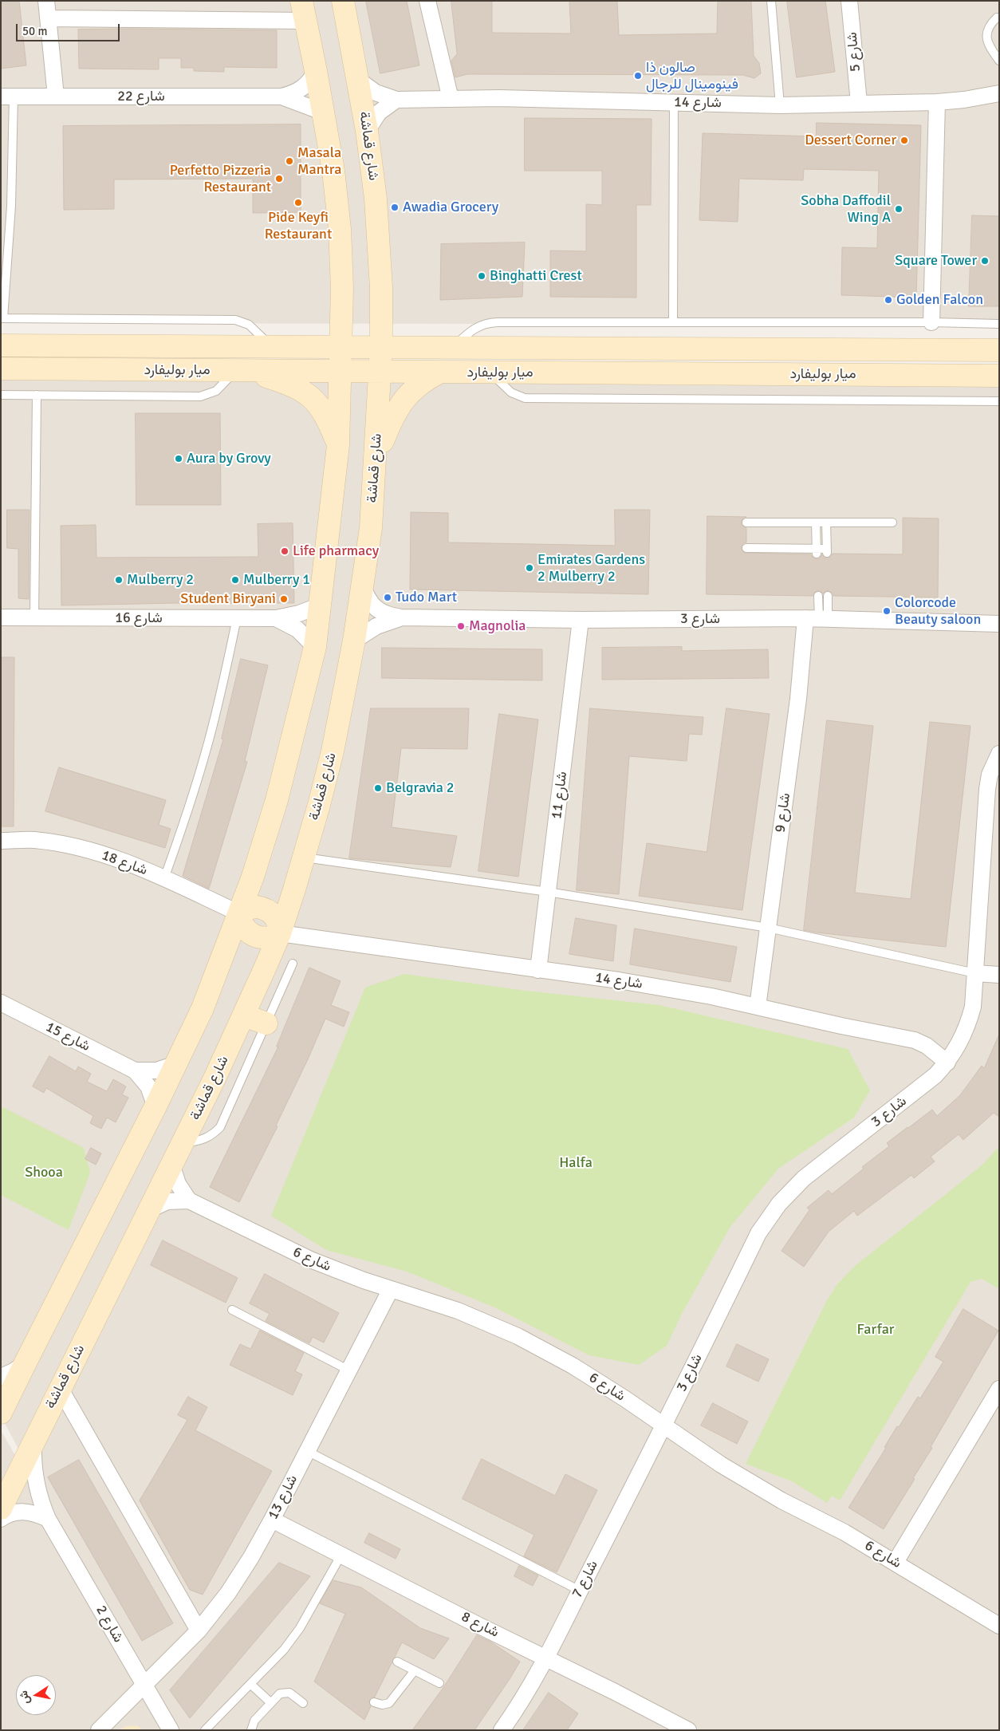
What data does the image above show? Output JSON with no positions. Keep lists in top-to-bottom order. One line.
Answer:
{"streets":{"street":["شارع 5","شارع 22","شارع 14","شارع قماشة","ميار بوليفارد","شارع 16","شارع 3","شارع 11","شارع 9","شارع 18","شارع 15","شارع 6","شارع 13","شارع 7","شارع 2","شارع 8"]},"crossings":[["شارع 5","شارع 14"],["شارع 14","شارع قماشة"],["شارع 14","شارع 3"],["شارع 14","شارع 11"],["شارع 14","شارع 9"],["شارع قماشة","ميار بوليفارد"],["شارع قماشة","شارع 3"],["شارع قماشة","شارع 6"],["شارع قماشة","شارع 2"],["شارع 3","شارع 11"],["شارع 3","شارع 9"],["شارع 3","شارع 6"],["شارع 3","شارع 7"],["شارع 6","شارع 13"],["شارع 6","شارع 7"],["شارع 13","شارع 2"],["شارع 13","شارع 8"],["شارع 7","شارع 8"]],"parks":["Halfa","Shooa","Farfar"],"places":["صالون ذا فينومينال للرجال","Dessert Corner","Masala Mantra","Perfetto Pizzeria Restaurant","Pide Keyfi Restaurant","Awadia Grocery","Sobha Daffodil Wing A","Square Tower","Binghatti Crest","Golden Falcon","Aura by Grovy","Life pharmacy","Emirates Gardens 2 Mulberry 2","Mulberry 2","Mulberry 1","Tudo Mart","Student Biryani","Colorcode Beauty saloon","Magnolia","Belgravia 2"],"scale_bar":"50 m","north":"left"}
